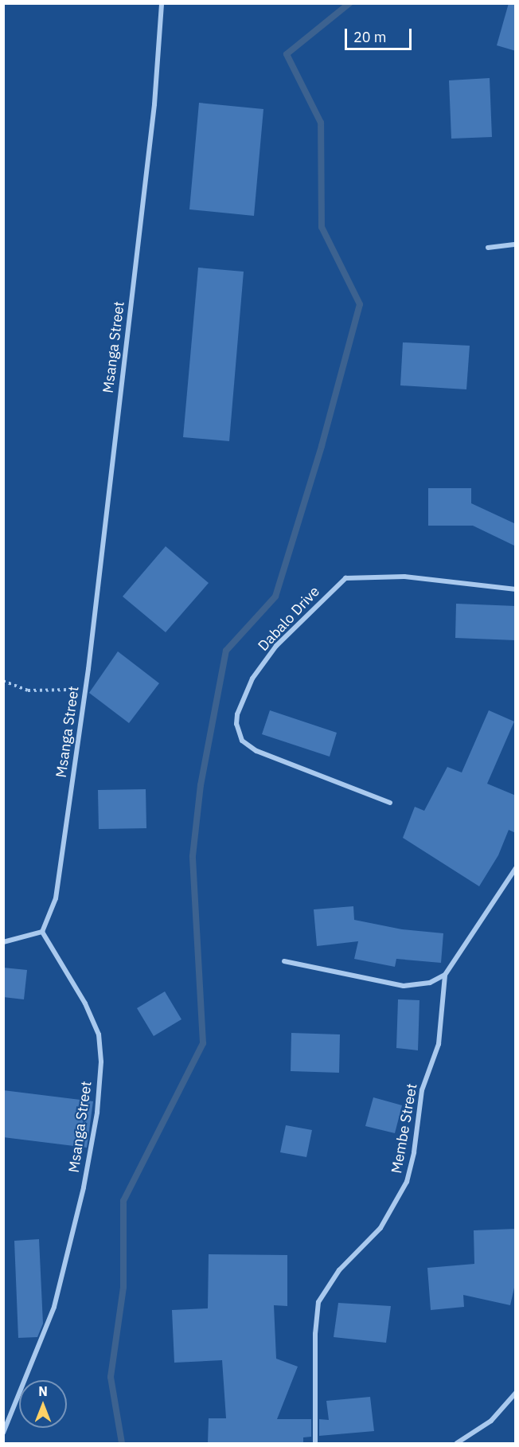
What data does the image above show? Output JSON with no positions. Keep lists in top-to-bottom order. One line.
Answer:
{"streets":{"street":["Msanga Street","Dabalo Drive","Membe Street"]},"scale_bar":"20 m","north":"top"}
